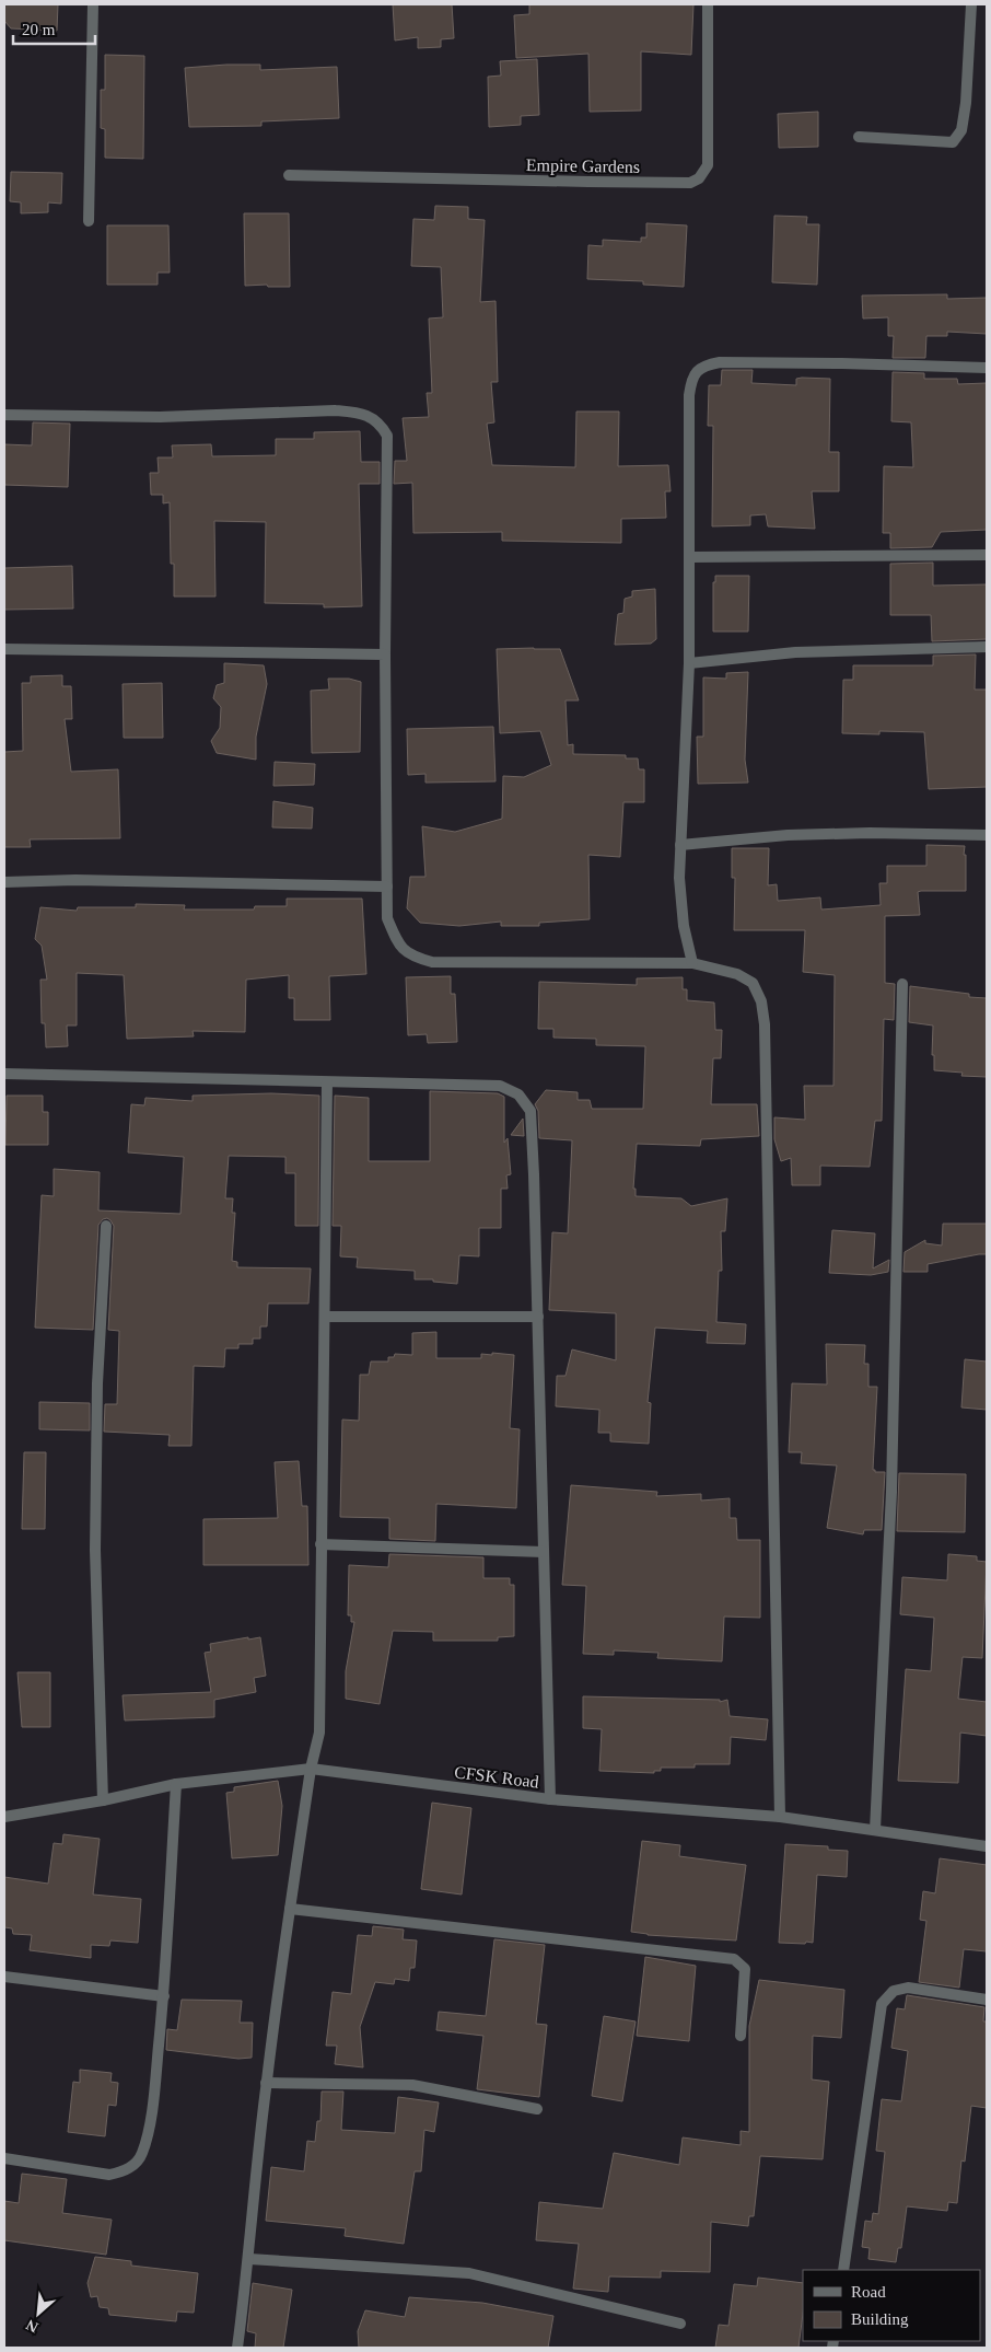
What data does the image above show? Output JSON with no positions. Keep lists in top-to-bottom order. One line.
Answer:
{"streets":{"street":["Empire Gardens","CFSK Road"]},"legend":["Road","Building"],"scale_bar":"20 m","north":"bottom left"}
